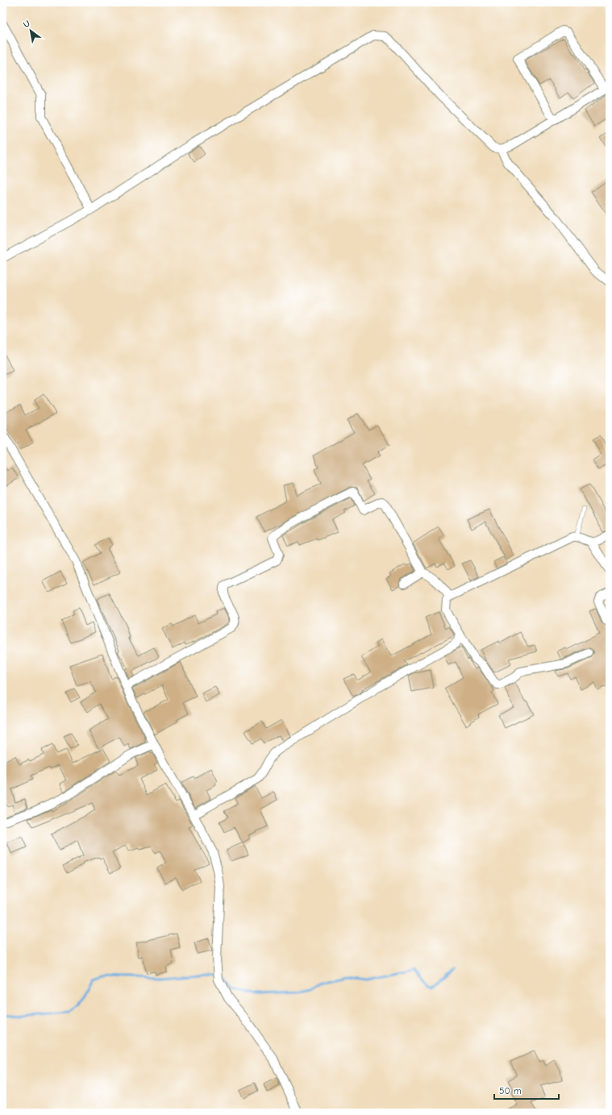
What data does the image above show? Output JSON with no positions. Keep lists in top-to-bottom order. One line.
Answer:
{"scale_bar":"50 m","north":"top left"}
